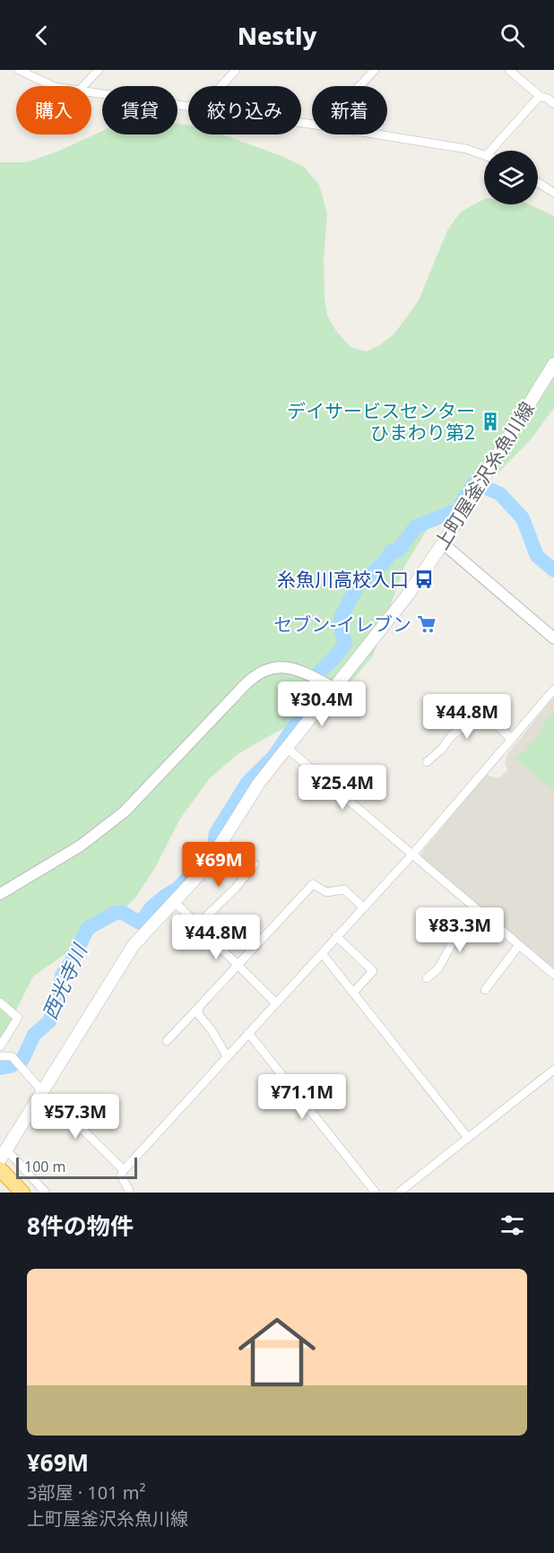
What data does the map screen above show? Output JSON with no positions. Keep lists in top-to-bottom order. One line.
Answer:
{"streets":{"main road":["上町屋釜沢糸魚川線"]},"water":["西光寺川"],"places":{"building":["デイサービスセンター ひまわり第2"],"bus stop":["糸魚川高校入口"],"supermarket":["セブン-イレブン"]},"scale_bar":"100 m","page":{"header":"Nestly","chip":["購入","賃貸","絞り込み","新着"],"price":["¥30.4M","¥44.8M","¥25.4M","¥69M","¥83.3M","¥44.8M","¥71.1M","¥57.3M"],"scale":"100 m","heading":"8件の物件","list":[{"name":"¥69M","note":"3部屋 · 101 m² · 上町屋釜沢糸魚川線"}]}}
